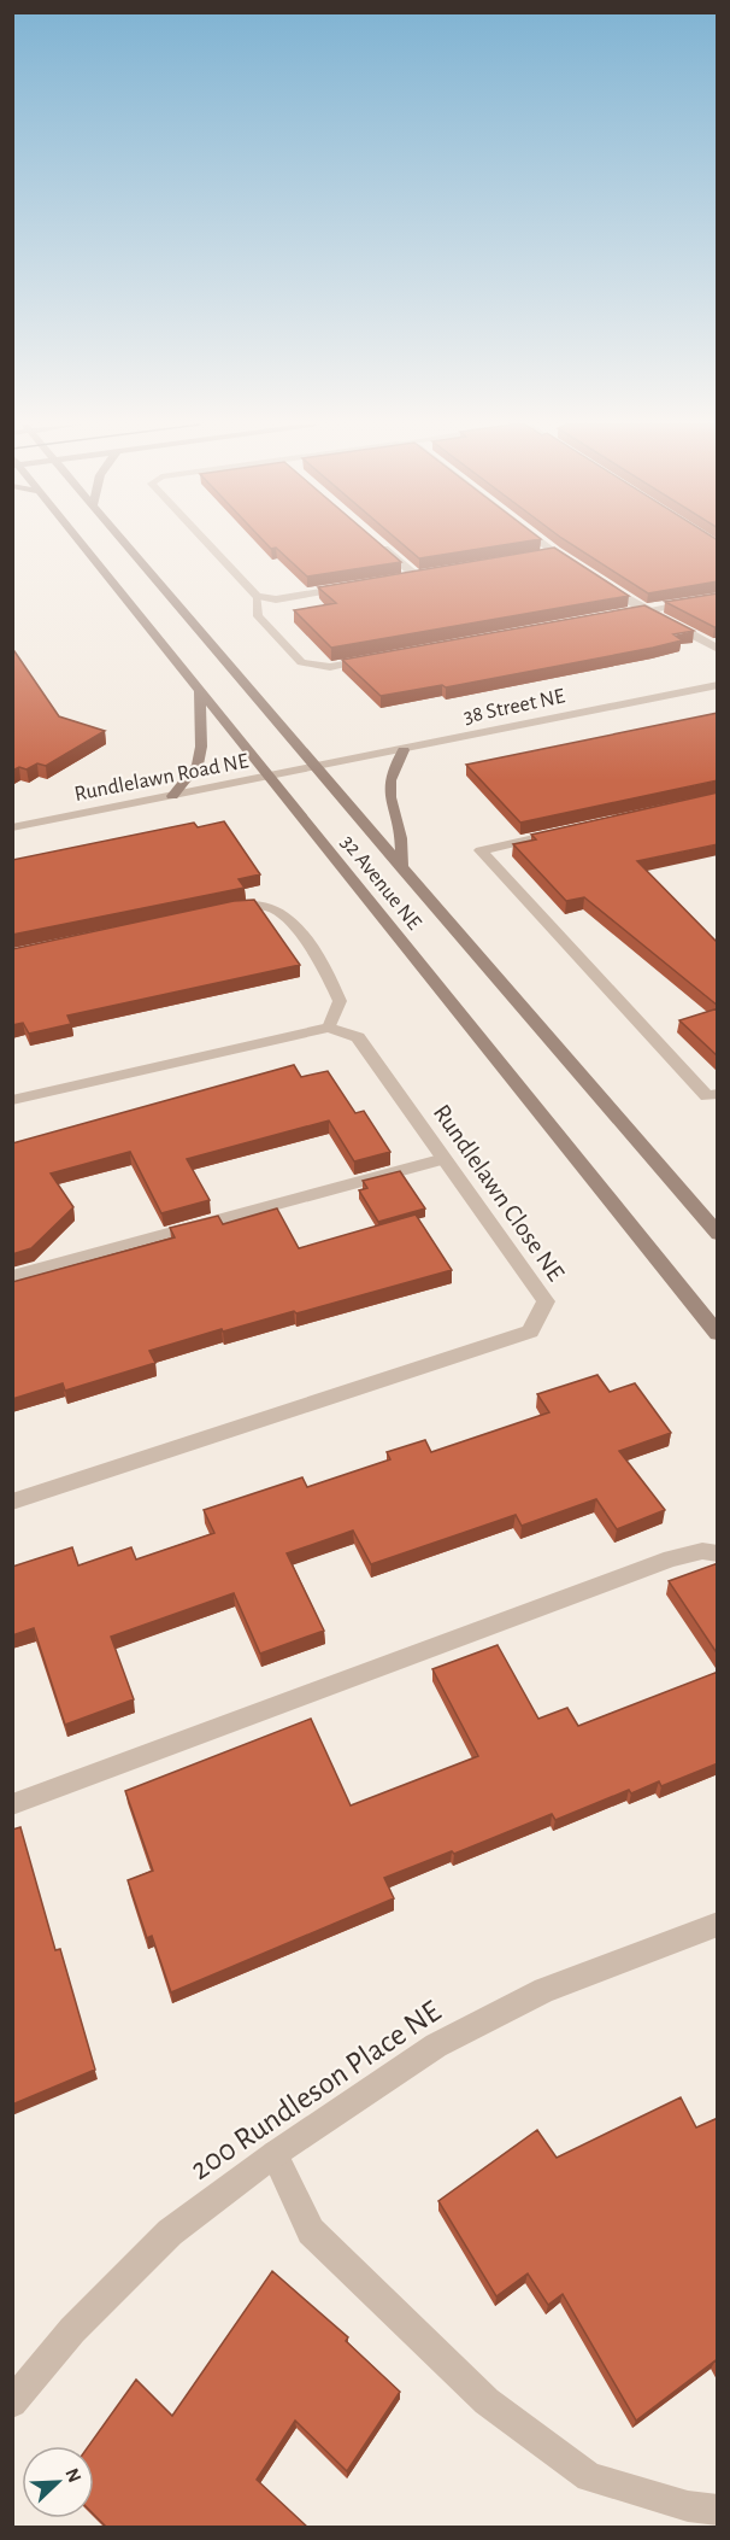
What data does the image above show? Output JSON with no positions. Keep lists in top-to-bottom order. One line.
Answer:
{"streets":{"main road":["32 Avenue NE"],"street":["38 Street NE","Rundlelawn Road NE","Rundlelawn Close NE","200 Rundleson Place NE"]},"crossings":[["38 Street NE","Rundlelawn Road NE"],["38 Street NE","32 Avenue NE"],["Rundlelawn Road NE","32 Avenue NE"]],"north":"top right"}
